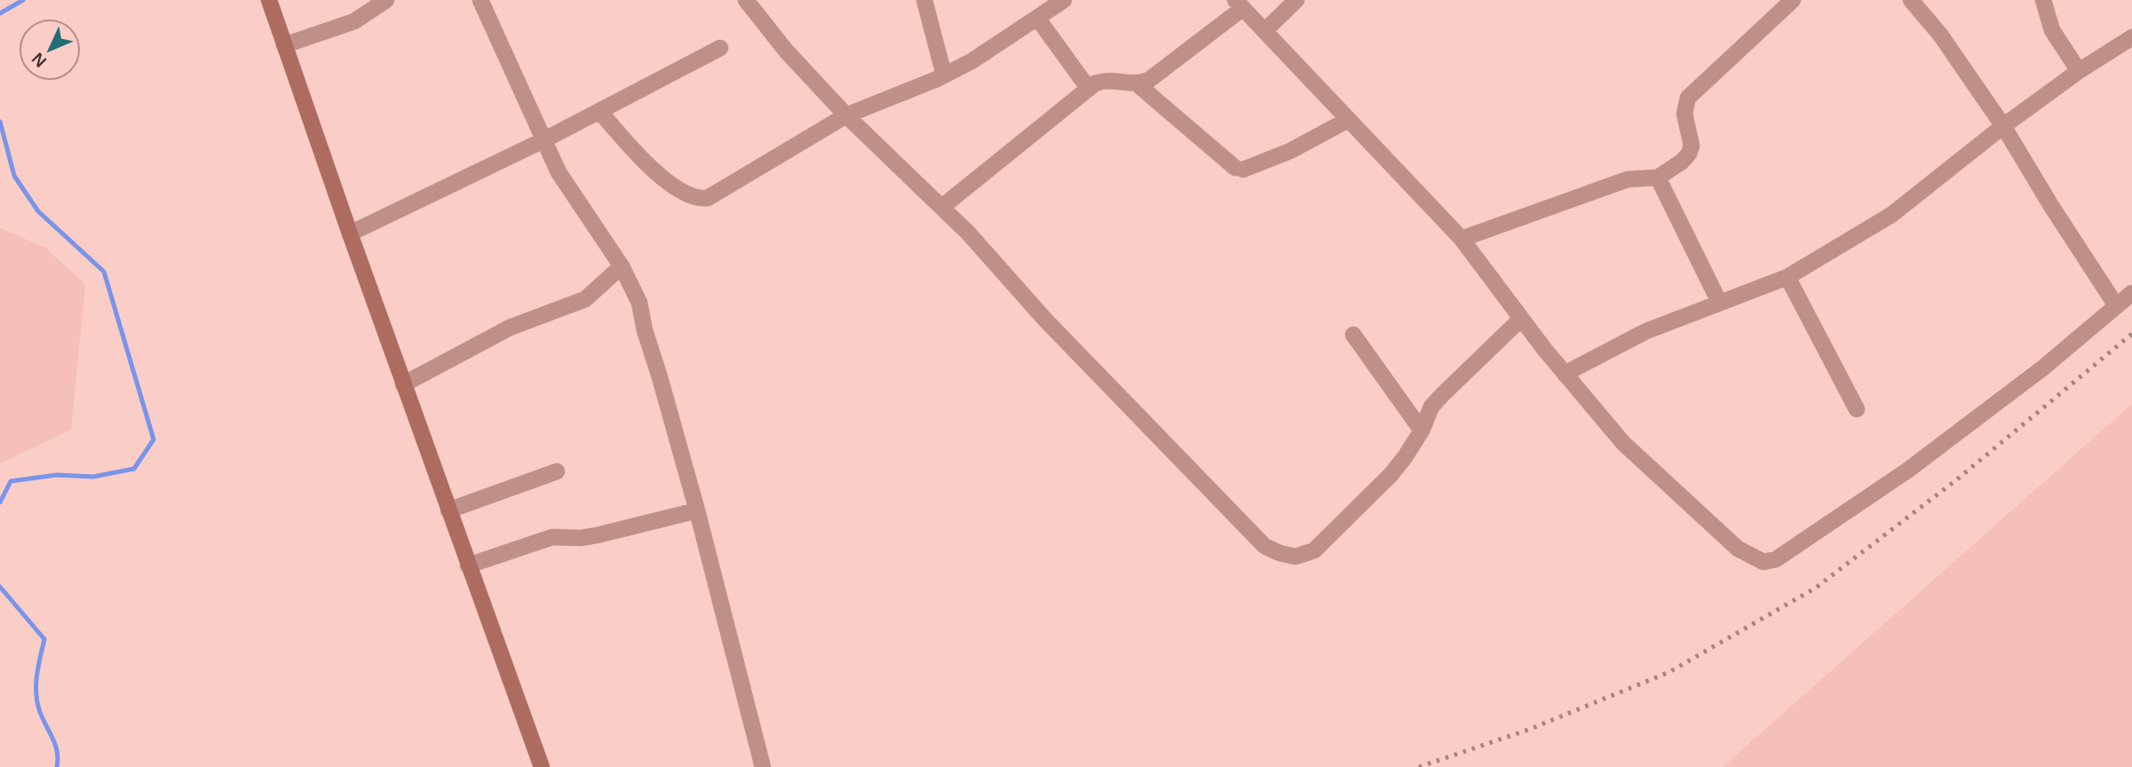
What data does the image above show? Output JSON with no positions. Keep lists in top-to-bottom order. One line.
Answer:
{"north":"bottom left"}
